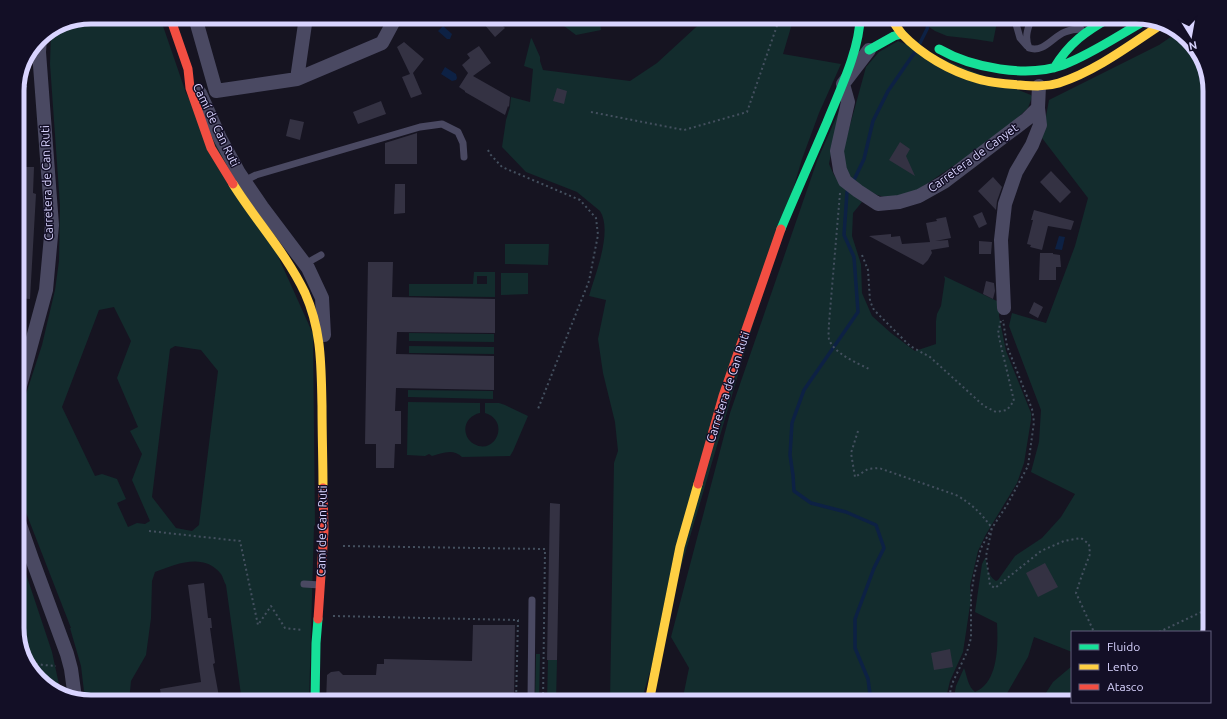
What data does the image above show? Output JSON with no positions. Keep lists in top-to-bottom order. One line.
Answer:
{"streets":{"street":["Camí de Can Ruti","Carretera de Canyet","Carretera de Can Ruti"]},"legend":["Fluido","Lento","Atasco"],"north":"bottom"}
